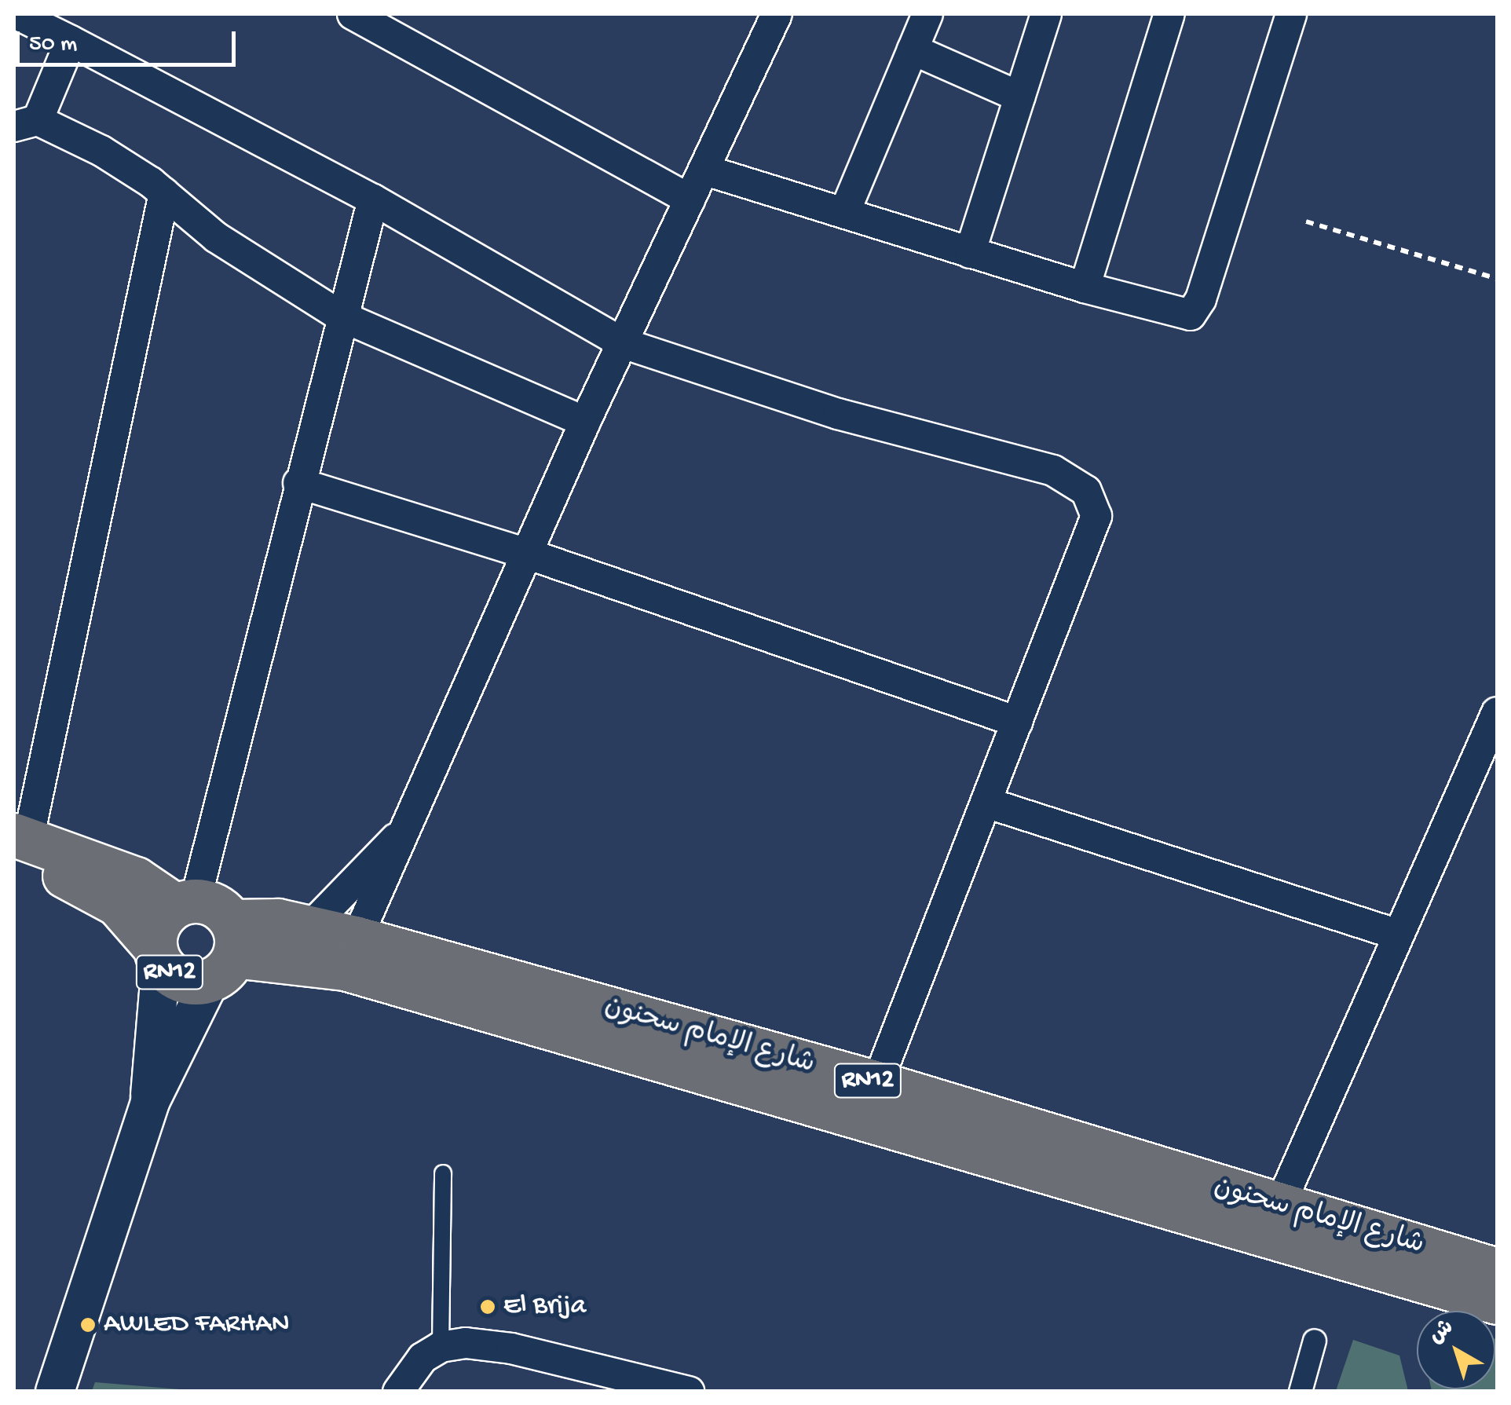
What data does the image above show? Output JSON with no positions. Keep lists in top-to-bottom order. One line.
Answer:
{"streets":{"main road":["RN12","شارع الإمام سحنون"]},"crossings":[["RN12","شارع الإمام سحنون"]],"places":["El Brija","AWLED FARHAN"],"scale_bar":"50 m","north":"top left"}
